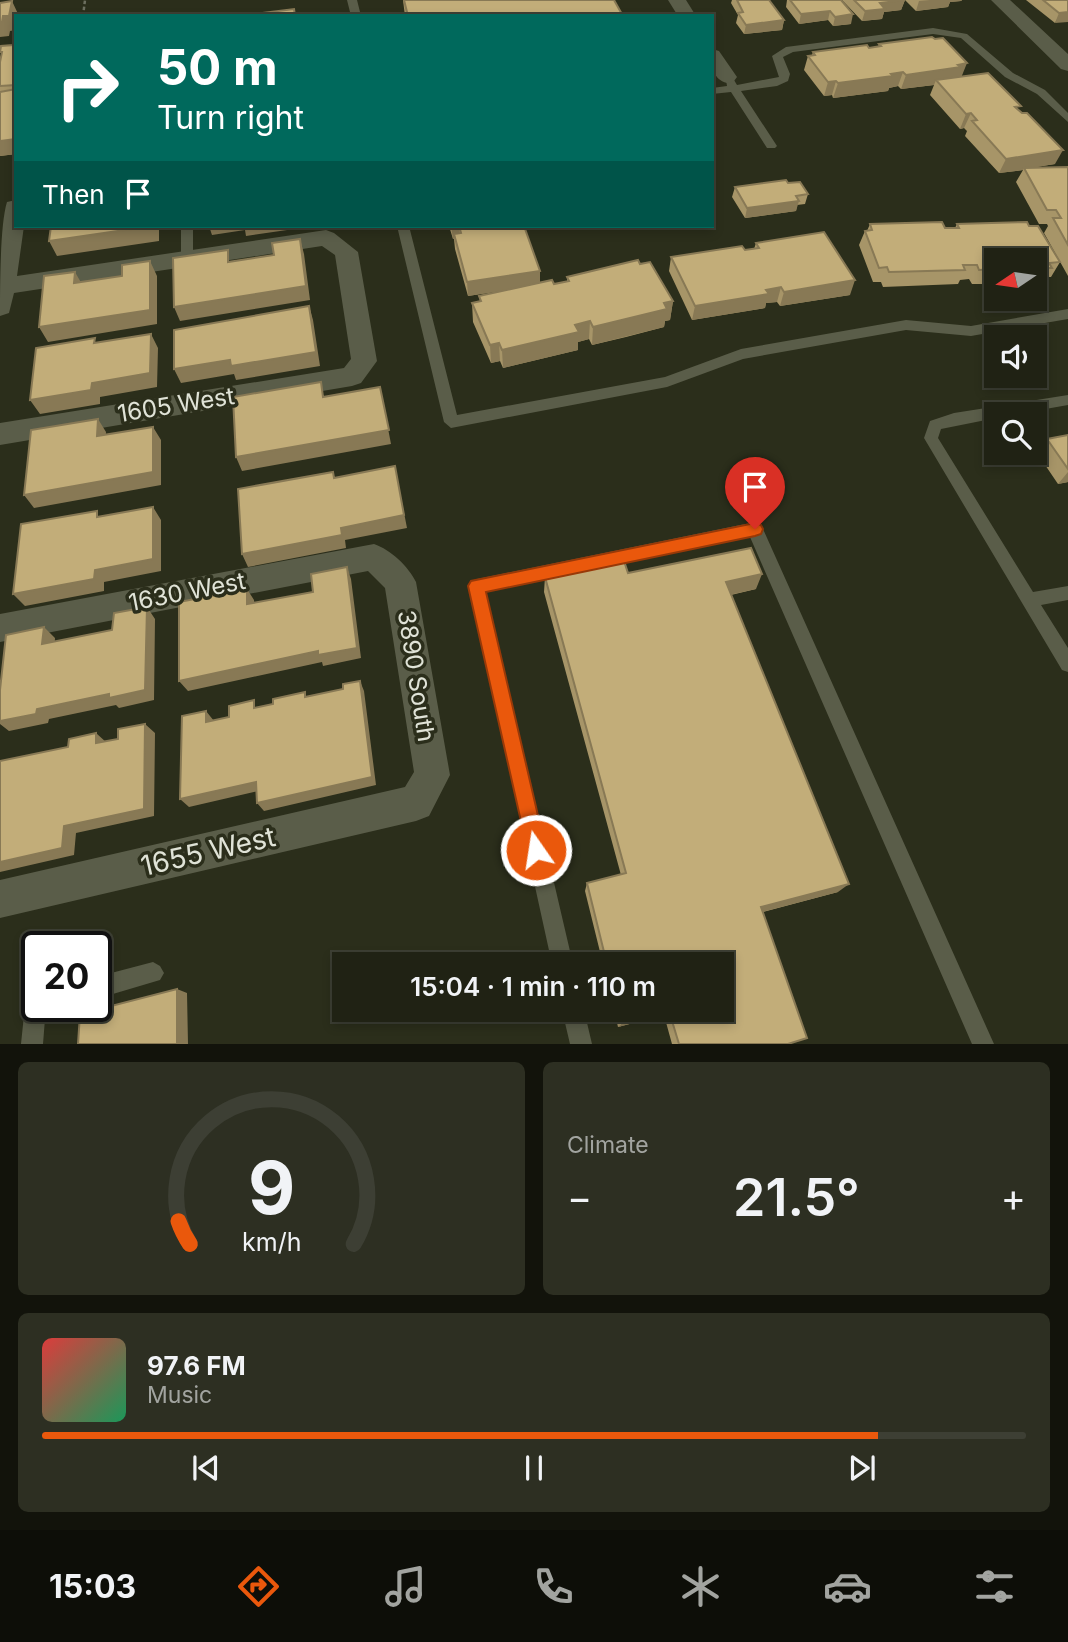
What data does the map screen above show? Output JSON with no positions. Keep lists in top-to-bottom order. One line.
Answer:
{"streets":{"street":["1605 West","1630 West","3890 South","1655 West"]},"crossings":[["1630 West","3890 South"],["3890 South","1655 West"]],"north":"left","page":{"turn":["50 m","Turn right"],"then":"Then","limit":"20","trip":"15:04 · 1 min · 110 m","tile":"Climate","heat":["−","21.5°","+"],"song":["97.6 FM","Music"],"tabs":"15:03","gauge":["9","km/h"]}}
